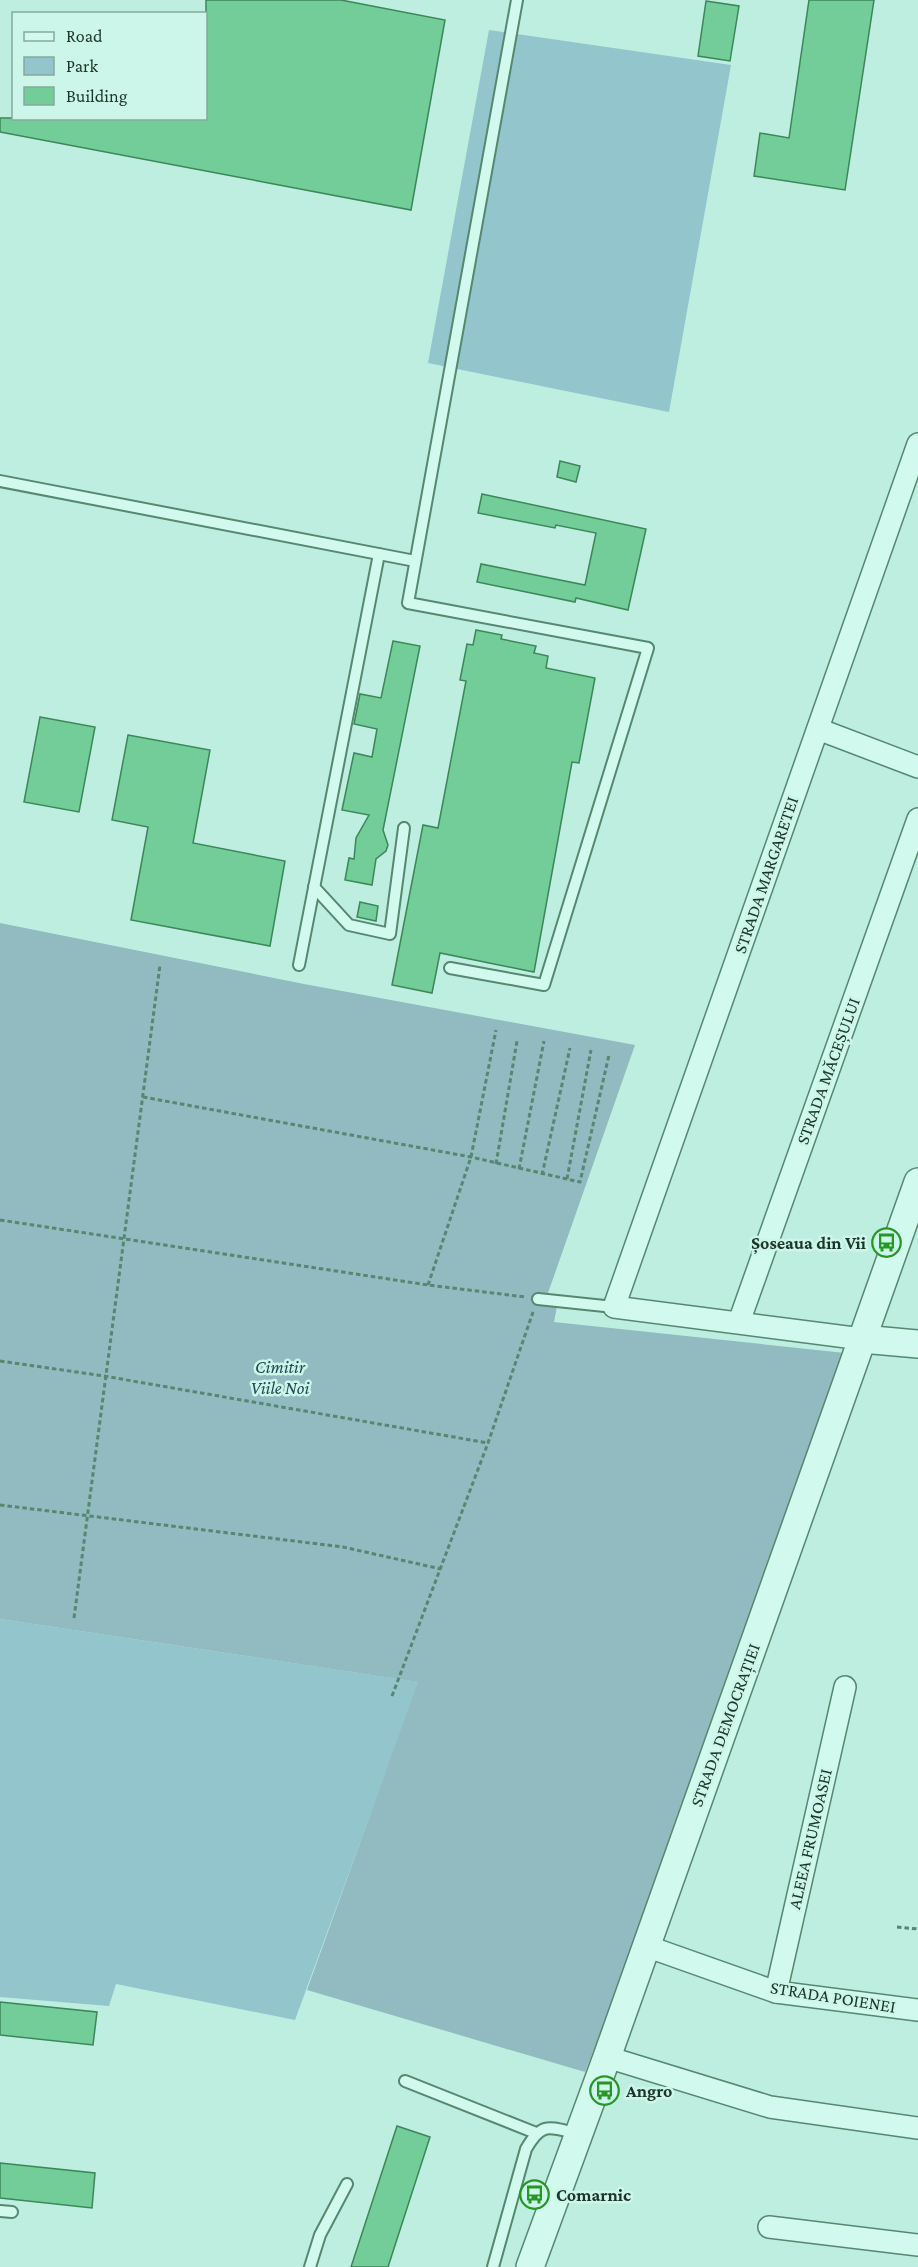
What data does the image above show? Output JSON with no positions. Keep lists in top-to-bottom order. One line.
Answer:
{"streets":{"street":["STRADA MARGARETEI","STRADA MĂCEȘULUI","STRADA DEMOCRAȚIEI","ALEEA FRUMOASEI","STRADA POIENEI"]},"crossings":[["STRADA DEMOCRAȚIEI","STRADA POIENEI"],["ALEEA FRUMOASEI","STRADA POIENEI"]],"parks":["Cimitir Viile Noi"],"places":{"bus stop":["Șoseaua din Vii","Angro","Comarnic"]},"legend":["Road","Park","Building"]}
